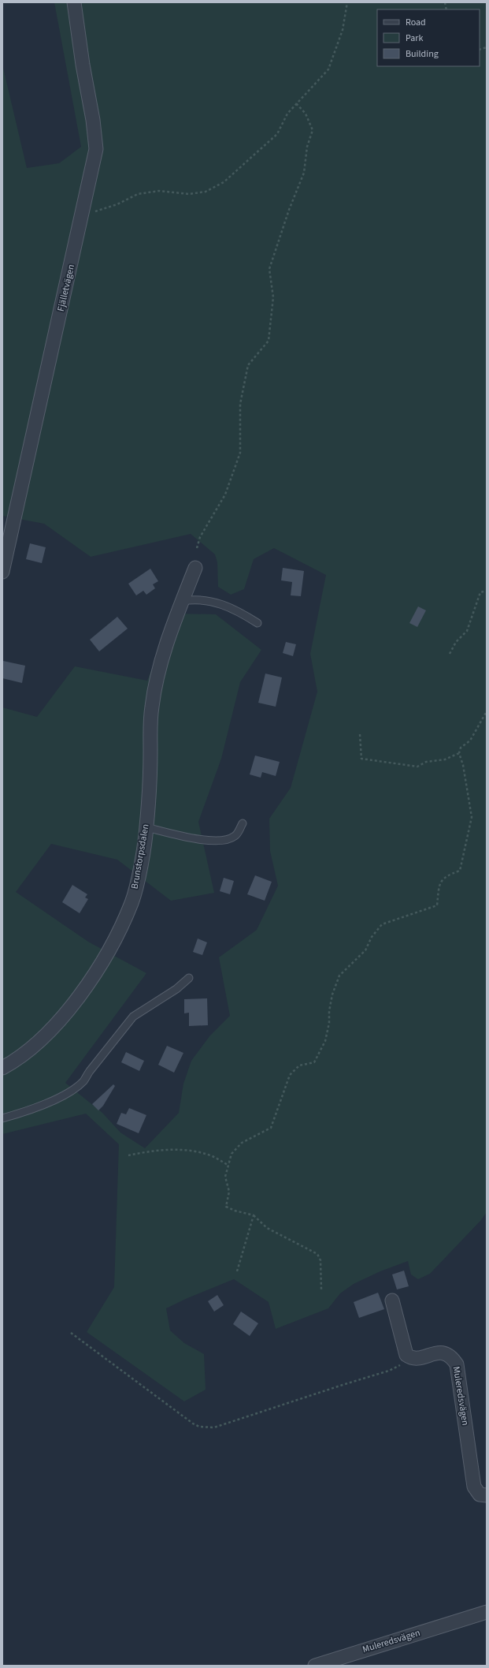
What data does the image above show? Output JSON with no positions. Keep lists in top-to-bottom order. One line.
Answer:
{"streets":{"street":["Fjälletvägen","Brunstorpsdalen","Muleredsvägen"]},"legend":["Road","Park","Building"]}
